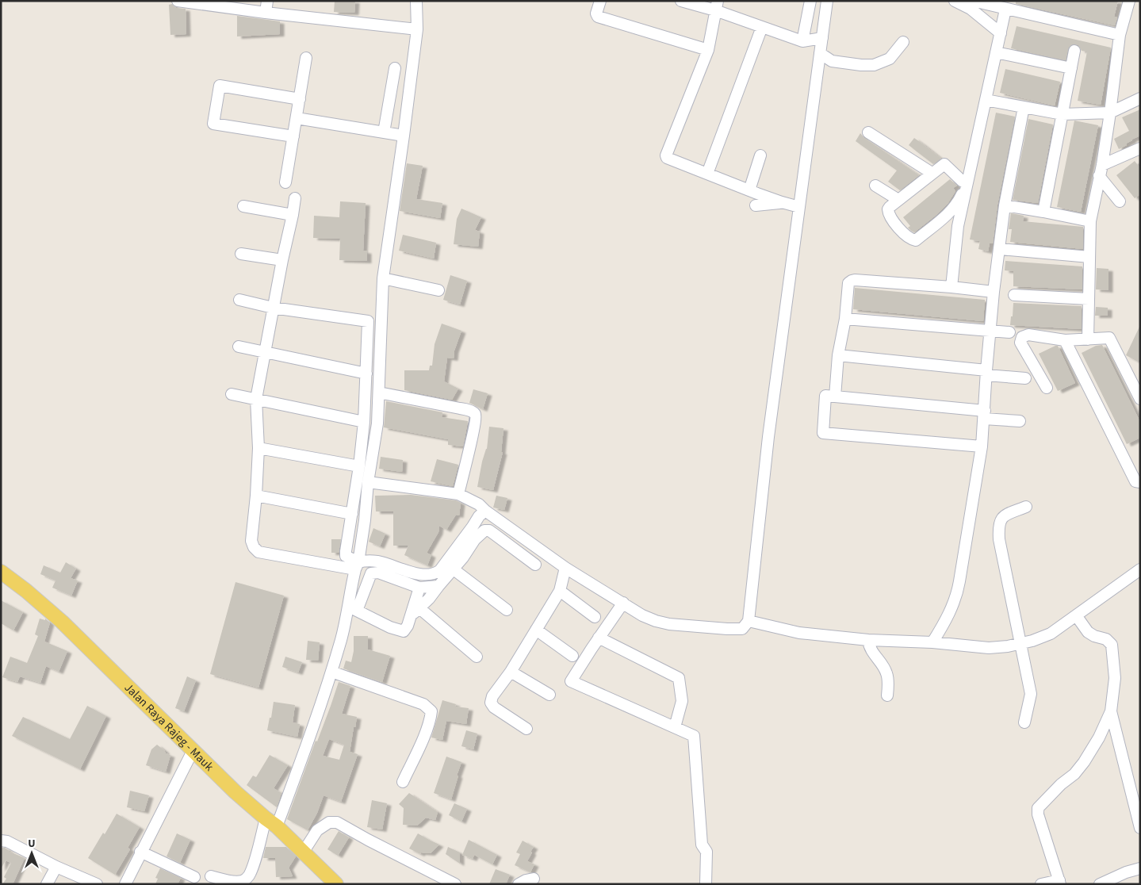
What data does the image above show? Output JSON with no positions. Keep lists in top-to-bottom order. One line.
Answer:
{"streets":{"main road":["Jalan Raya Rajeg - Mauk"]},"north":"top"}
